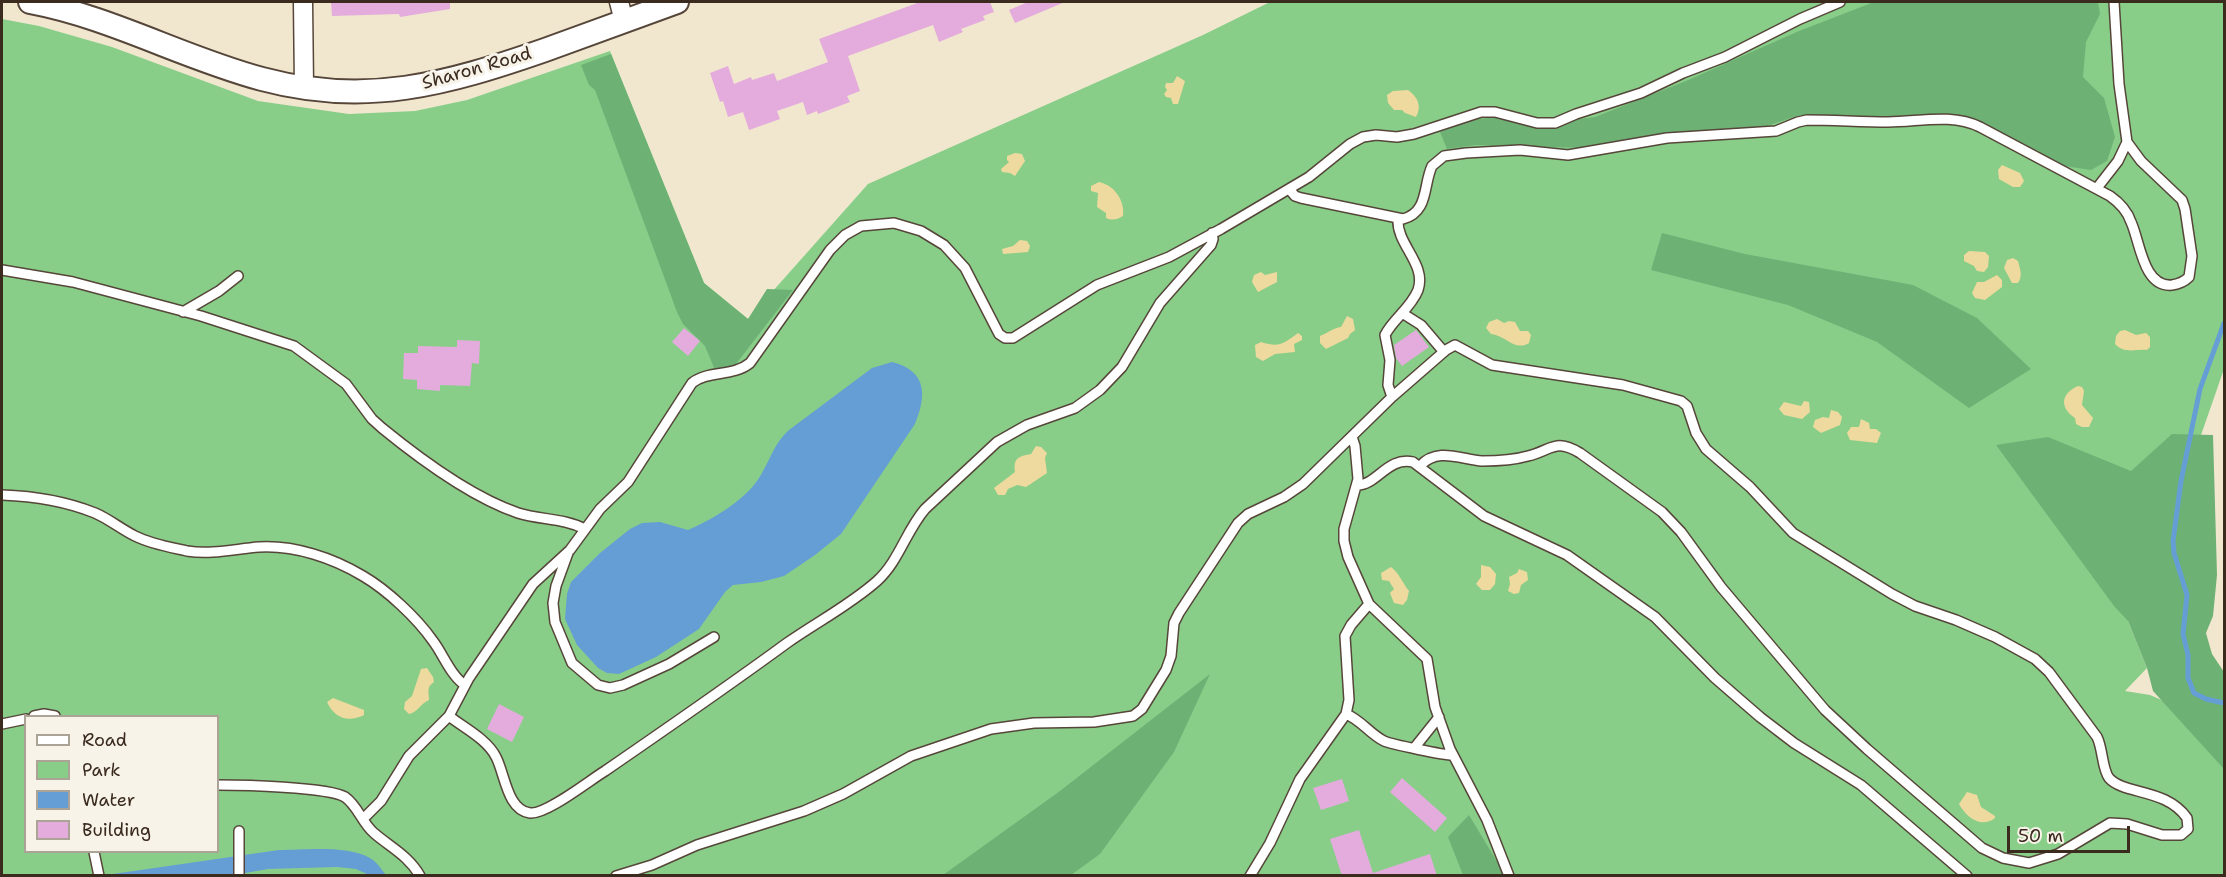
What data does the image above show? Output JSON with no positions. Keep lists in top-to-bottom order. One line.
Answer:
{"streets":{"street":["Sharon Road"]},"legend":["Road","Park","Water","Building"],"scale_bar":"50 m"}
